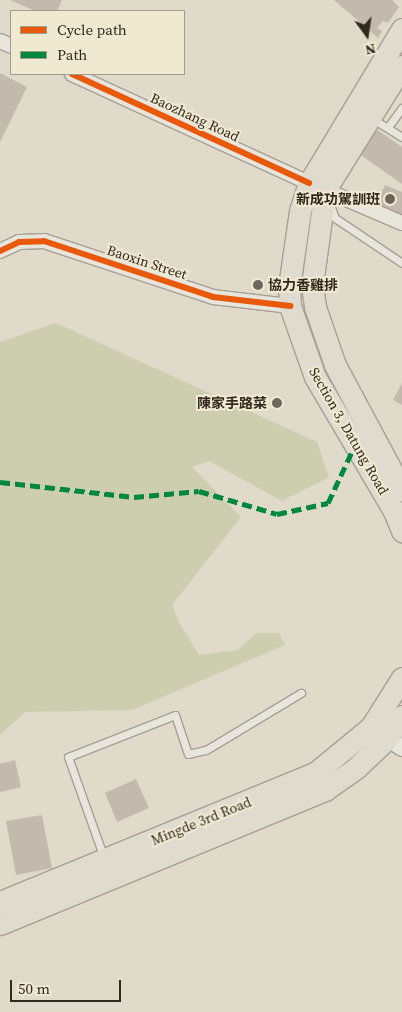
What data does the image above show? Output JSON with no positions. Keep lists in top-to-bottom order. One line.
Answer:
{"streets":{"main road":["Section 3, Datung Road","Mingde 3rd Road"],"street":["Baozhang Road","Baoxin Street"]},"crossings":[["Baozhang Road","Section 3, Datung Road"],["Baoxin Street","Section 3, Datung Road"]],"places":["新成功駕訓班","協力香雞排","陳家手路菜"],"legend":["Cycle path","Path"],"scale_bar":"50 m","north":"bottom"}
